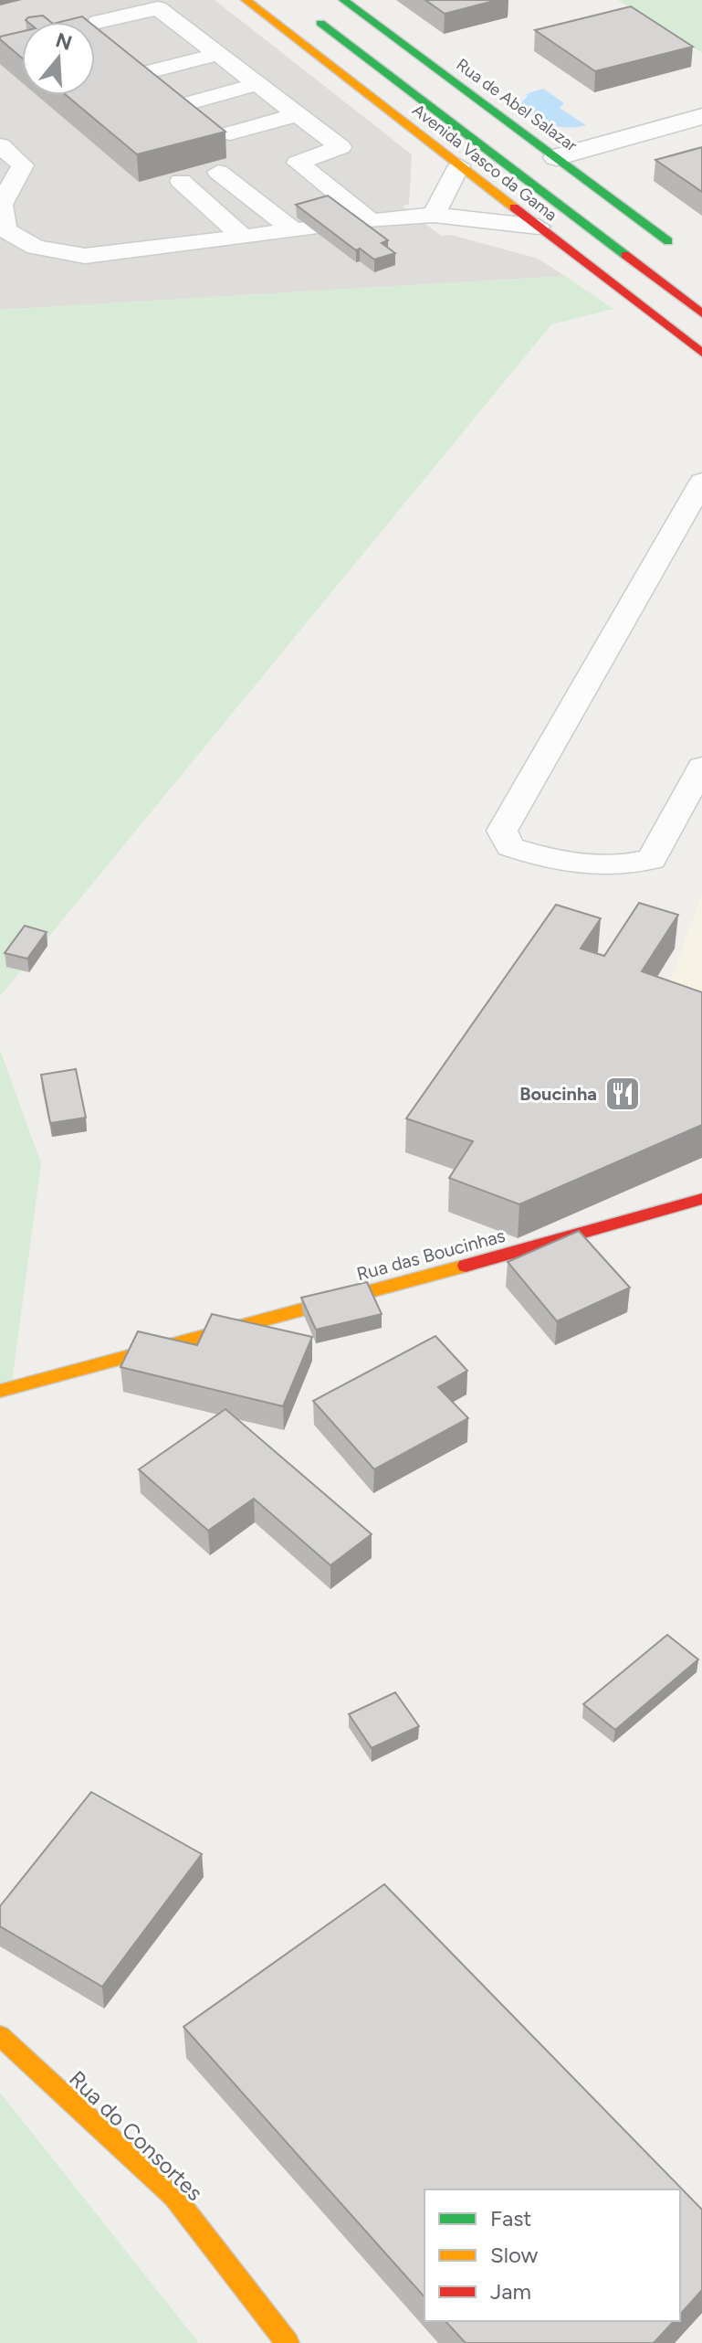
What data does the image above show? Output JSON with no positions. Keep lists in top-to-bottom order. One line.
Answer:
{"streets":{"main road":["Rua de Abel Salazar","Avenida Vasco da Gama","Rua das Boucinhas","Rua do Consortes"]},"places":{"restaurant":["Boucinha"]},"legend":["Fast","Slow","Jam"],"north":"top"}
